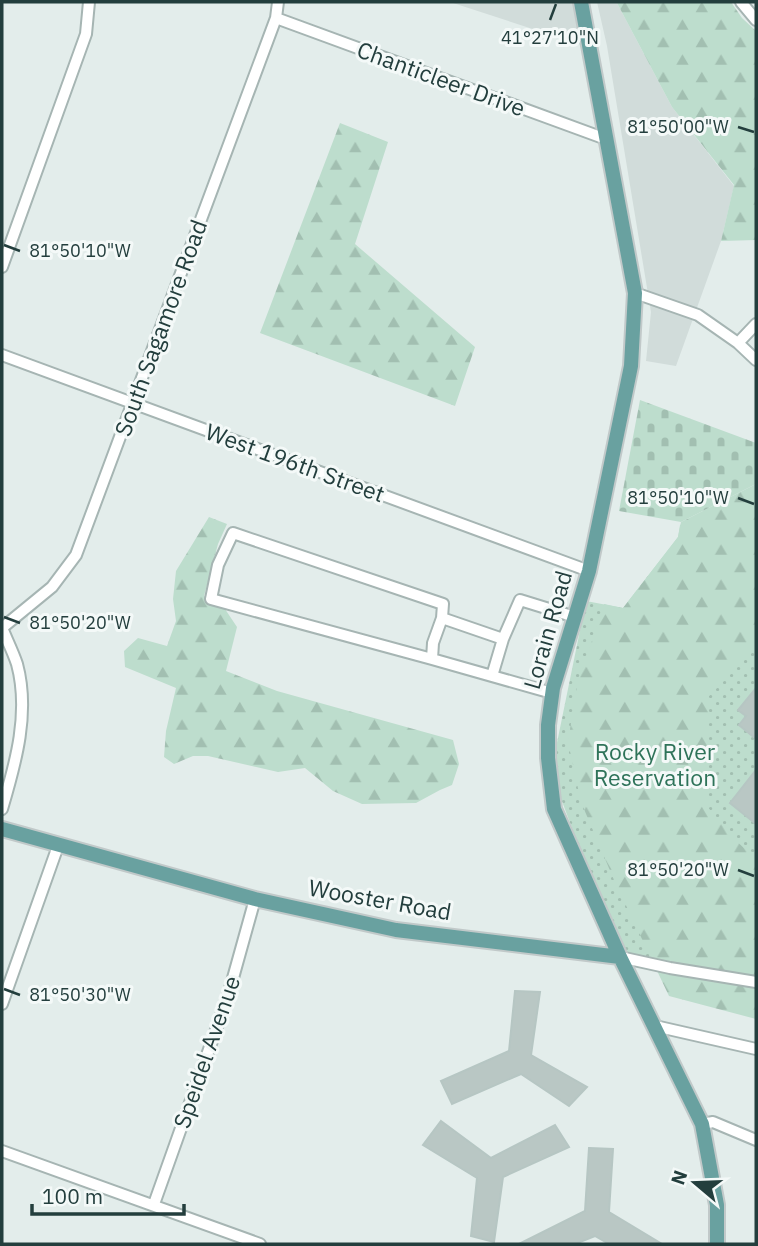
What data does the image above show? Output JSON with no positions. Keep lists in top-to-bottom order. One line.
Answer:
{"streets":{"main road":["Lorain Road","Wooster Road"],"street":["Chanticleer Drive","South Sagamore Road","West 196th Street","Speidel Avenue"]},"crossings":[["Chanticleer Drive","South Sagamore Road"],["Chanticleer Drive","Lorain Road"],["South Sagamore Road","West 196th Street"],["West 196th Street","Lorain Road"],["Lorain Road","Wooster Road"],["Wooster Road","Speidel Avenue"]],"parks":["Rocky River Reservation"],"scale_bar":"100 m","north":"left","coordinates":["41°27'10\"N","81°50'00\"W","81°50'10\"W","81°50'20\"W","81°50'30\"W"]}
